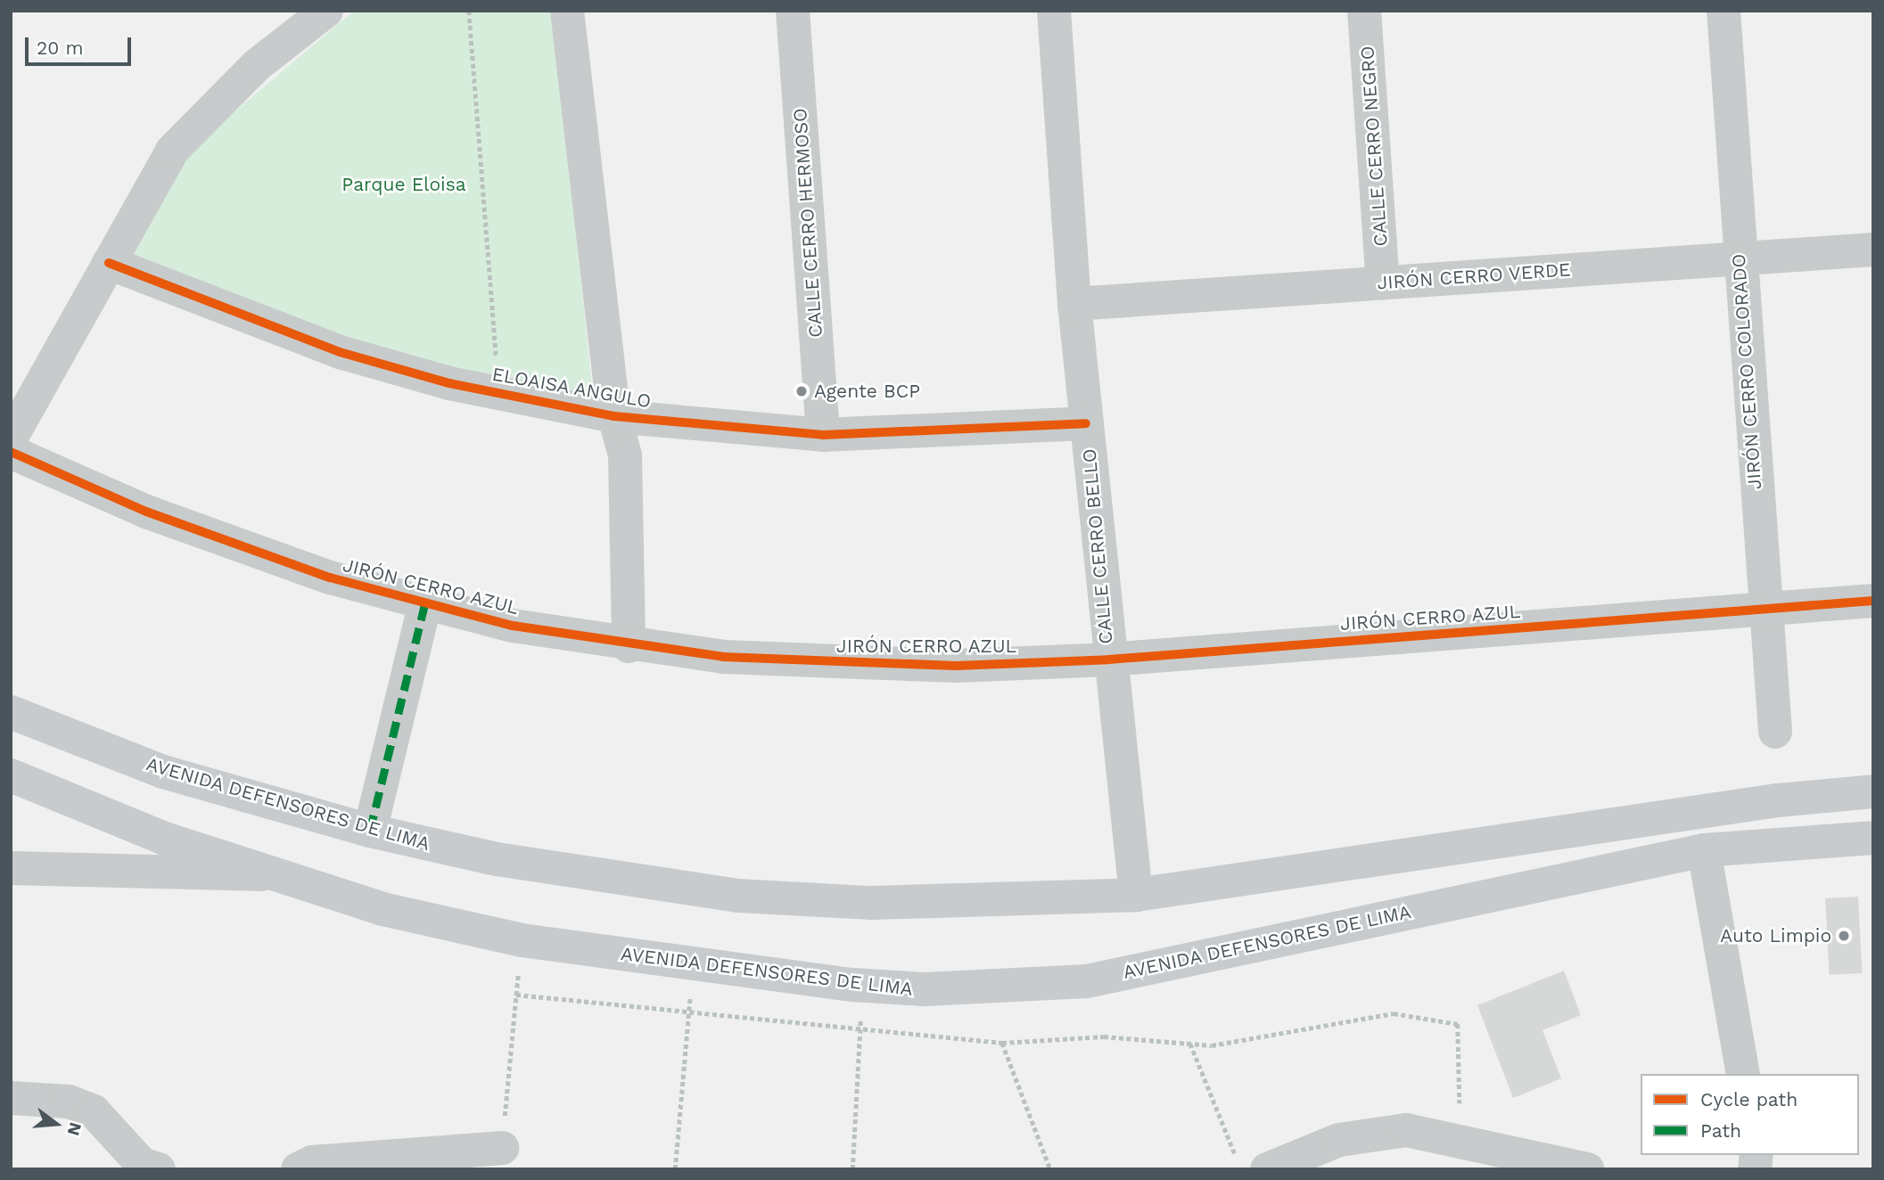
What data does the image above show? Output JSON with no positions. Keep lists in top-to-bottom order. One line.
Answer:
{"streets":{"main road":["AVENIDA DEFENSORES DE LIMA"],"street":["CALLE CERRO NEGRO","CALLE CERRO HERMOSO","JIRÓN CERRO VERDE","JIRÓN CERRO COLORADO","ELOAISA ANGULO","CALLE CERRO BELLO","JIRÓN CERRO AZUL"]},"crossings":[["CALLE CERRO NEGRO","JIRÓN CERRO VERDE"],["CALLE CERRO HERMOSO","ELOAISA ANGULO"],["JIRÓN CERRO VERDE","JIRÓN CERRO COLORADO"],["JIRÓN CERRO VERDE","CALLE CERRO BELLO"],["JIRÓN CERRO COLORADO","JIRÓN CERRO AZUL"],["ELOAISA ANGULO","CALLE CERRO BELLO"],["CALLE CERRO BELLO","JIRÓN CERRO AZUL"],["CALLE CERRO BELLO","AVENIDA DEFENSORES DE LIMA"]],"parks":["Parque Eloisa"],"places":["Agente BCP","Auto Limpio"],"legend":["Cycle path","Path"],"scale_bar":"20 m","north":"right"}
